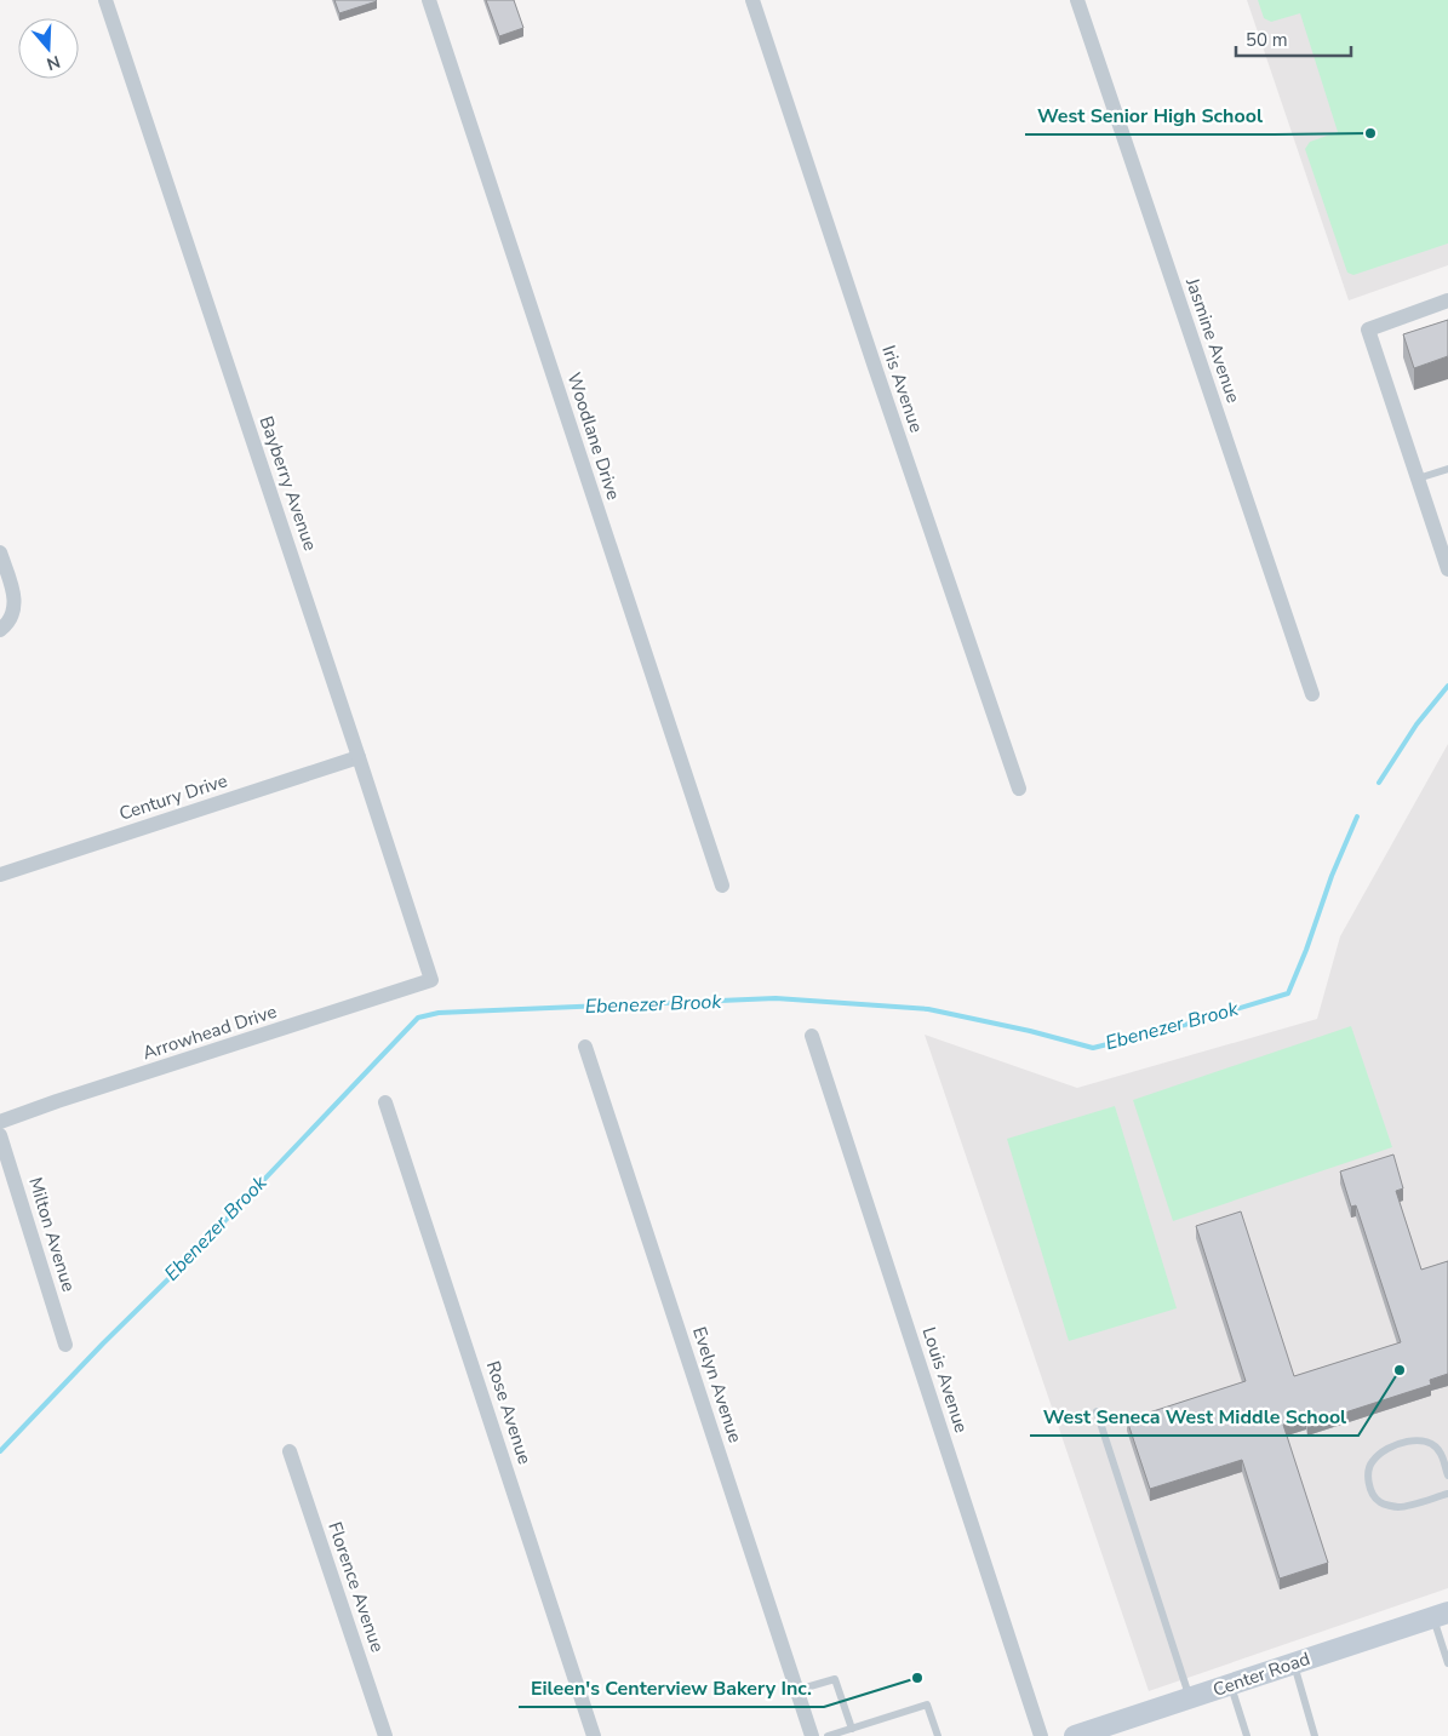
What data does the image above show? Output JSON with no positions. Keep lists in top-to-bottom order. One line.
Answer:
{"streets":{"main road":["Center Road"],"street":["Jasmine Avenue","Iris Avenue","Woodlane Drive","Bayberry Avenue","Century Drive","Arrowhead Drive","Milton Avenue","Louis Avenue","Evelyn Avenue","Rose Avenue","Florence Avenue"]},"crossings":[["Bayberry Avenue","Century Drive"],["Bayberry Avenue","Arrowhead Drive"]],"water":["Ebenezer Brook"],"places":["West Senior High School","West Seneca West Middle School","Eileen's Centerview Bakery Inc."],"scale_bar":"50 m","north":"bottom"}
